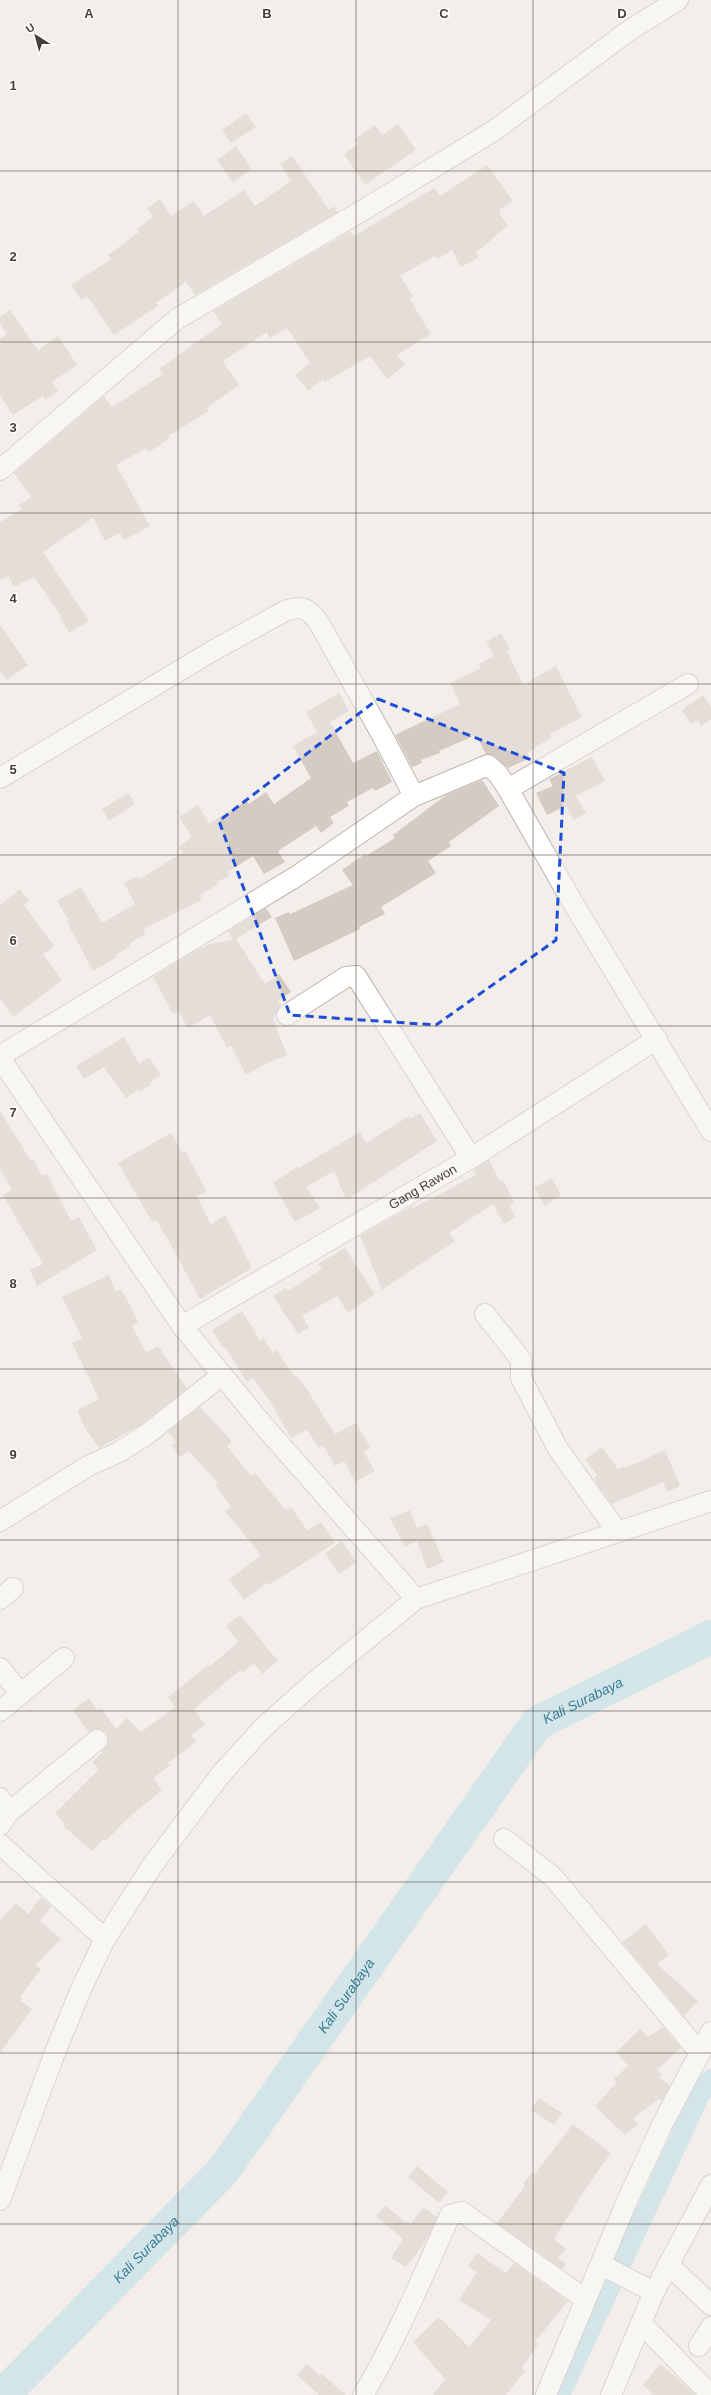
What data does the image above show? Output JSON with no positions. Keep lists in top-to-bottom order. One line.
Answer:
{"streets":{"street":["Gang Rawon"]},"water":["Kali Surabaya"],"north":"top left","grid":{"columns":["A","B","C","D"],"rows":["1","2","3","4","5","6","7","8","9"]}}
